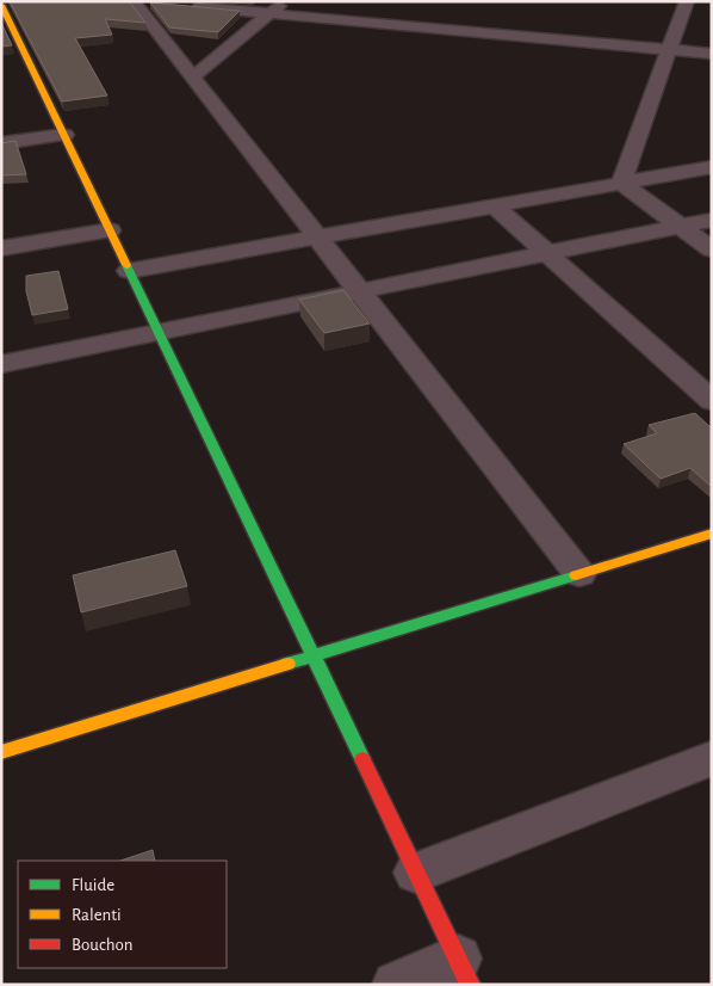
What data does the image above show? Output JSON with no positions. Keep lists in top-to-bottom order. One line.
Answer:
{"legend":["Fluide","Ralenti","Bouchon"]}
